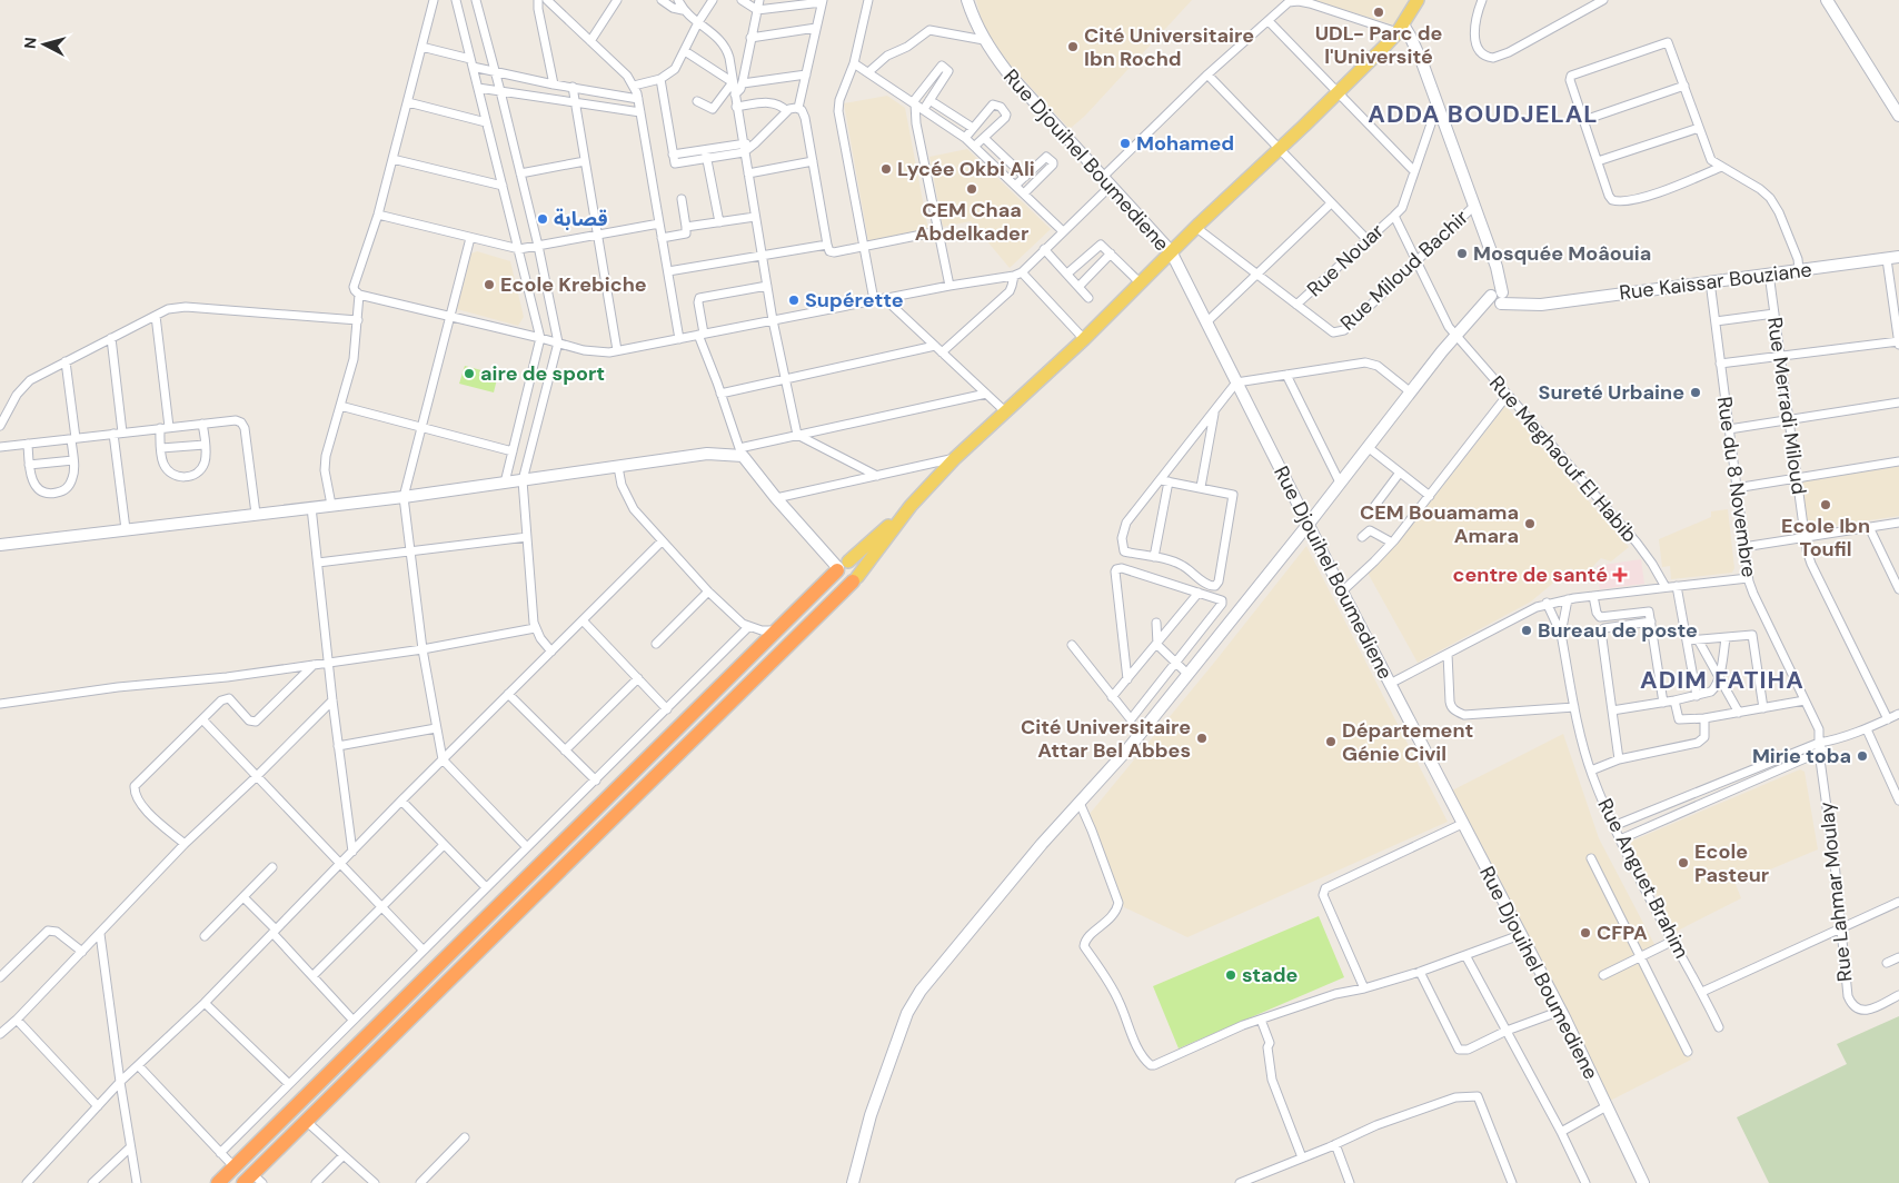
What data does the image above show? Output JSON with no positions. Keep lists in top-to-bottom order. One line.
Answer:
{"streets":{"main road":["Rue Djouihel Boumediene","Rue Kaissar Bouziane"],"street":["Rue Nouar","Rue Miloud Bachir","Rue Merradi Miloud","Rue Meghaouf El Habib","Rue du 8 Novembre","Rue Anguet Brahim","Rue Lahmar Moulay"]},"crossings":[["Rue Nouar","Rue Miloud Bachir"],["Rue Nouar","Rue Meghaouf El Habib"],["Rue Miloud Bachir","Rue Meghaouf El Habib"],["Rue Kaissar Bouziane","Rue Merradi Miloud"],["Rue Kaissar Bouziane","Rue du 8 Novembre"],["Rue du 8 Novembre","Rue Lahmar Moulay"]],"districts":["ADDA BOUDJELAL","ADIM FATIHA"],"places":{"other":["UDL- Parc de l'Université","Cité Universitaire Ibn Rochd","Mohamed","Lycée Okbi Ali","CEM Chaa Abdelkader","قصابة","Mosquée Moâouia","Ecole Krebiche","Supérette","aire de sport","Sureté Urbaine","Ecole Ibn Toufil","CEM Bouamama Amara","Bureau de poste","Cité Universitaire Attar Bel Abbes","Département Génie Civil","Mirie toba","Ecole Pasteur","CFPA","stade"],"health":["centre de santé"]},"north":"left"}
